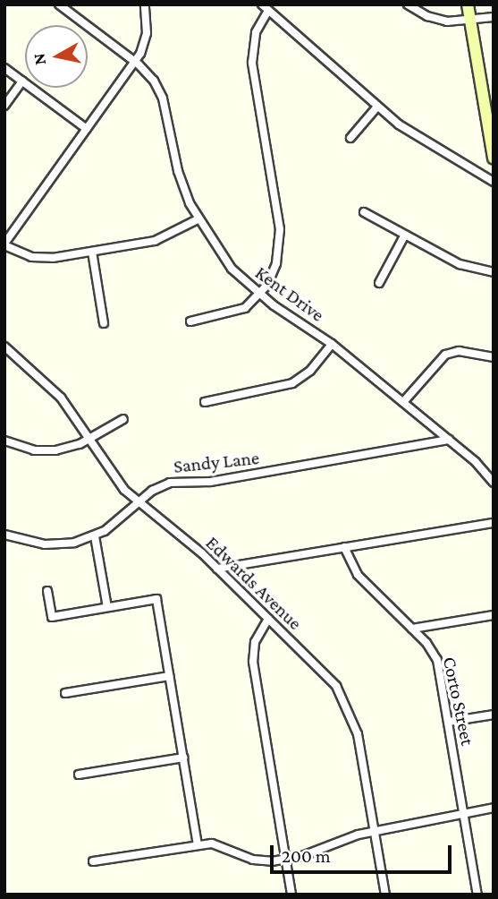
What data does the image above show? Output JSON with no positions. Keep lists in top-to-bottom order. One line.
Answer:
{"streets":{"street":["Kent Drive","Sandy Lane","Edwards Avenue","Corto Street"]},"crossings":[["Kent Drive","Sandy Lane"],["Sandy Lane","Edwards Avenue"]],"scale_bar":"200 m","north":"left"}
